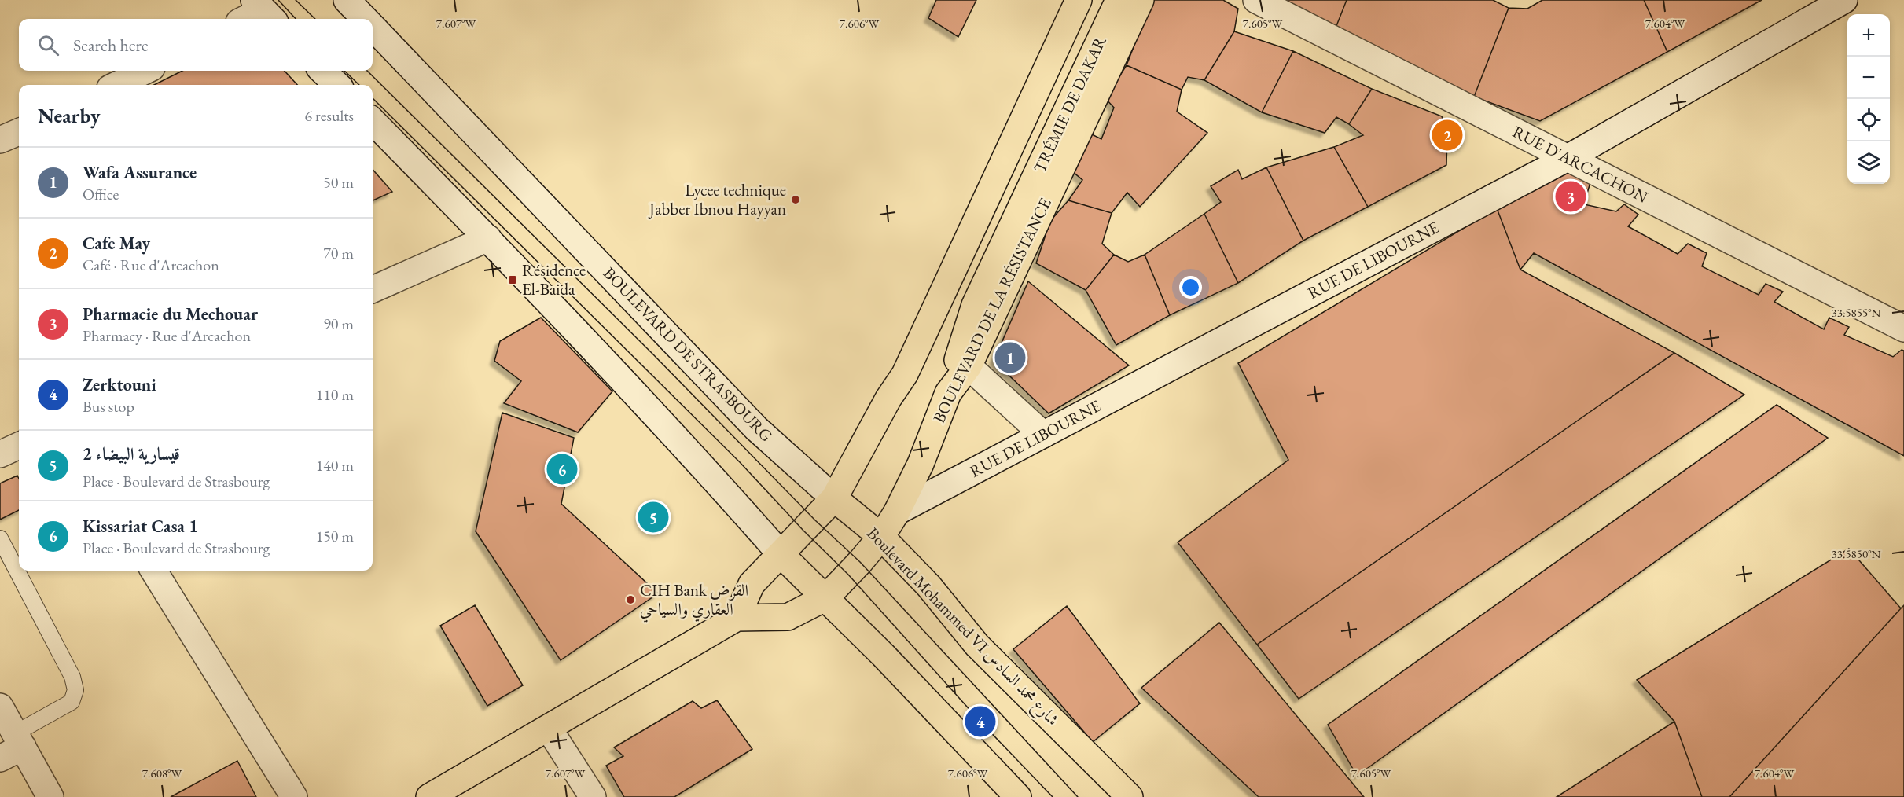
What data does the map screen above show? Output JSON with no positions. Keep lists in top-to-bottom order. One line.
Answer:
{"streets":{"main road":["TRÉMIE DE DAKAR","RUE D'ARCACHON","RUE DE LIBOURNE","BOULEVARD DE LA RÉSISTANCE","BOULEVARD DE STRASBOURG","Boulevard Mohammed VI شارع محمد السادس"]},"crossings":[["TRÉMIE DE DAKAR","BOULEVARD DE LA RÉSISTANCE"],["RUE D'ARCACHON","RUE DE LIBOURNE"],["RUE DE LIBOURNE","BOULEVARD DE LA RÉSISTANCE"],["BOULEVARD DE LA RÉSISTANCE","Boulevard Mohammed VI شارع محمد السادس"],["BOULEVARD DE STRASBOURG","Boulevard Mohammed VI شارع محمد السادس"]],"places":{"other":["Lycee technique Jabber Ibnou Hayyan","CIH Bank القرض العقاري والسياحي"],"transit":["Résidence El-Baida"]},"page":{"map_buttons":["+","−"],"search":"Search here","heading":["Nearby","6 results"],"pins":["2","3","1","6","5","4"],"list":[{"mark":"1","name":"Wafa Assurance","note":"Office","value":"50 m"},{"mark":"2","name":"Cafe May","note":"Café · Rue d'Arcachon","value":"70 m"},{"mark":"3","name":"Pharmacie du Mechouar","note":"Pharmacy · Rue d'Arcachon","value":"90 m"},{"mark":"4","name":"Zerktouni","note":"Bus stop","value":"110 m"},{"mark":"5","name":"قيسارية البيضاء 2","note":"Place · Boulevard de Strasbourg","value":"140 m"},{"mark":"6","name":"Kissariat Casa 1","note":"Place · Boulevard de Strasbourg","value":"150 m"}]},"coordinates":["7.607°W","7.606°W","7.605°W","7.604°W","33.5855°N","33.5850°N","7.608°W"]}
